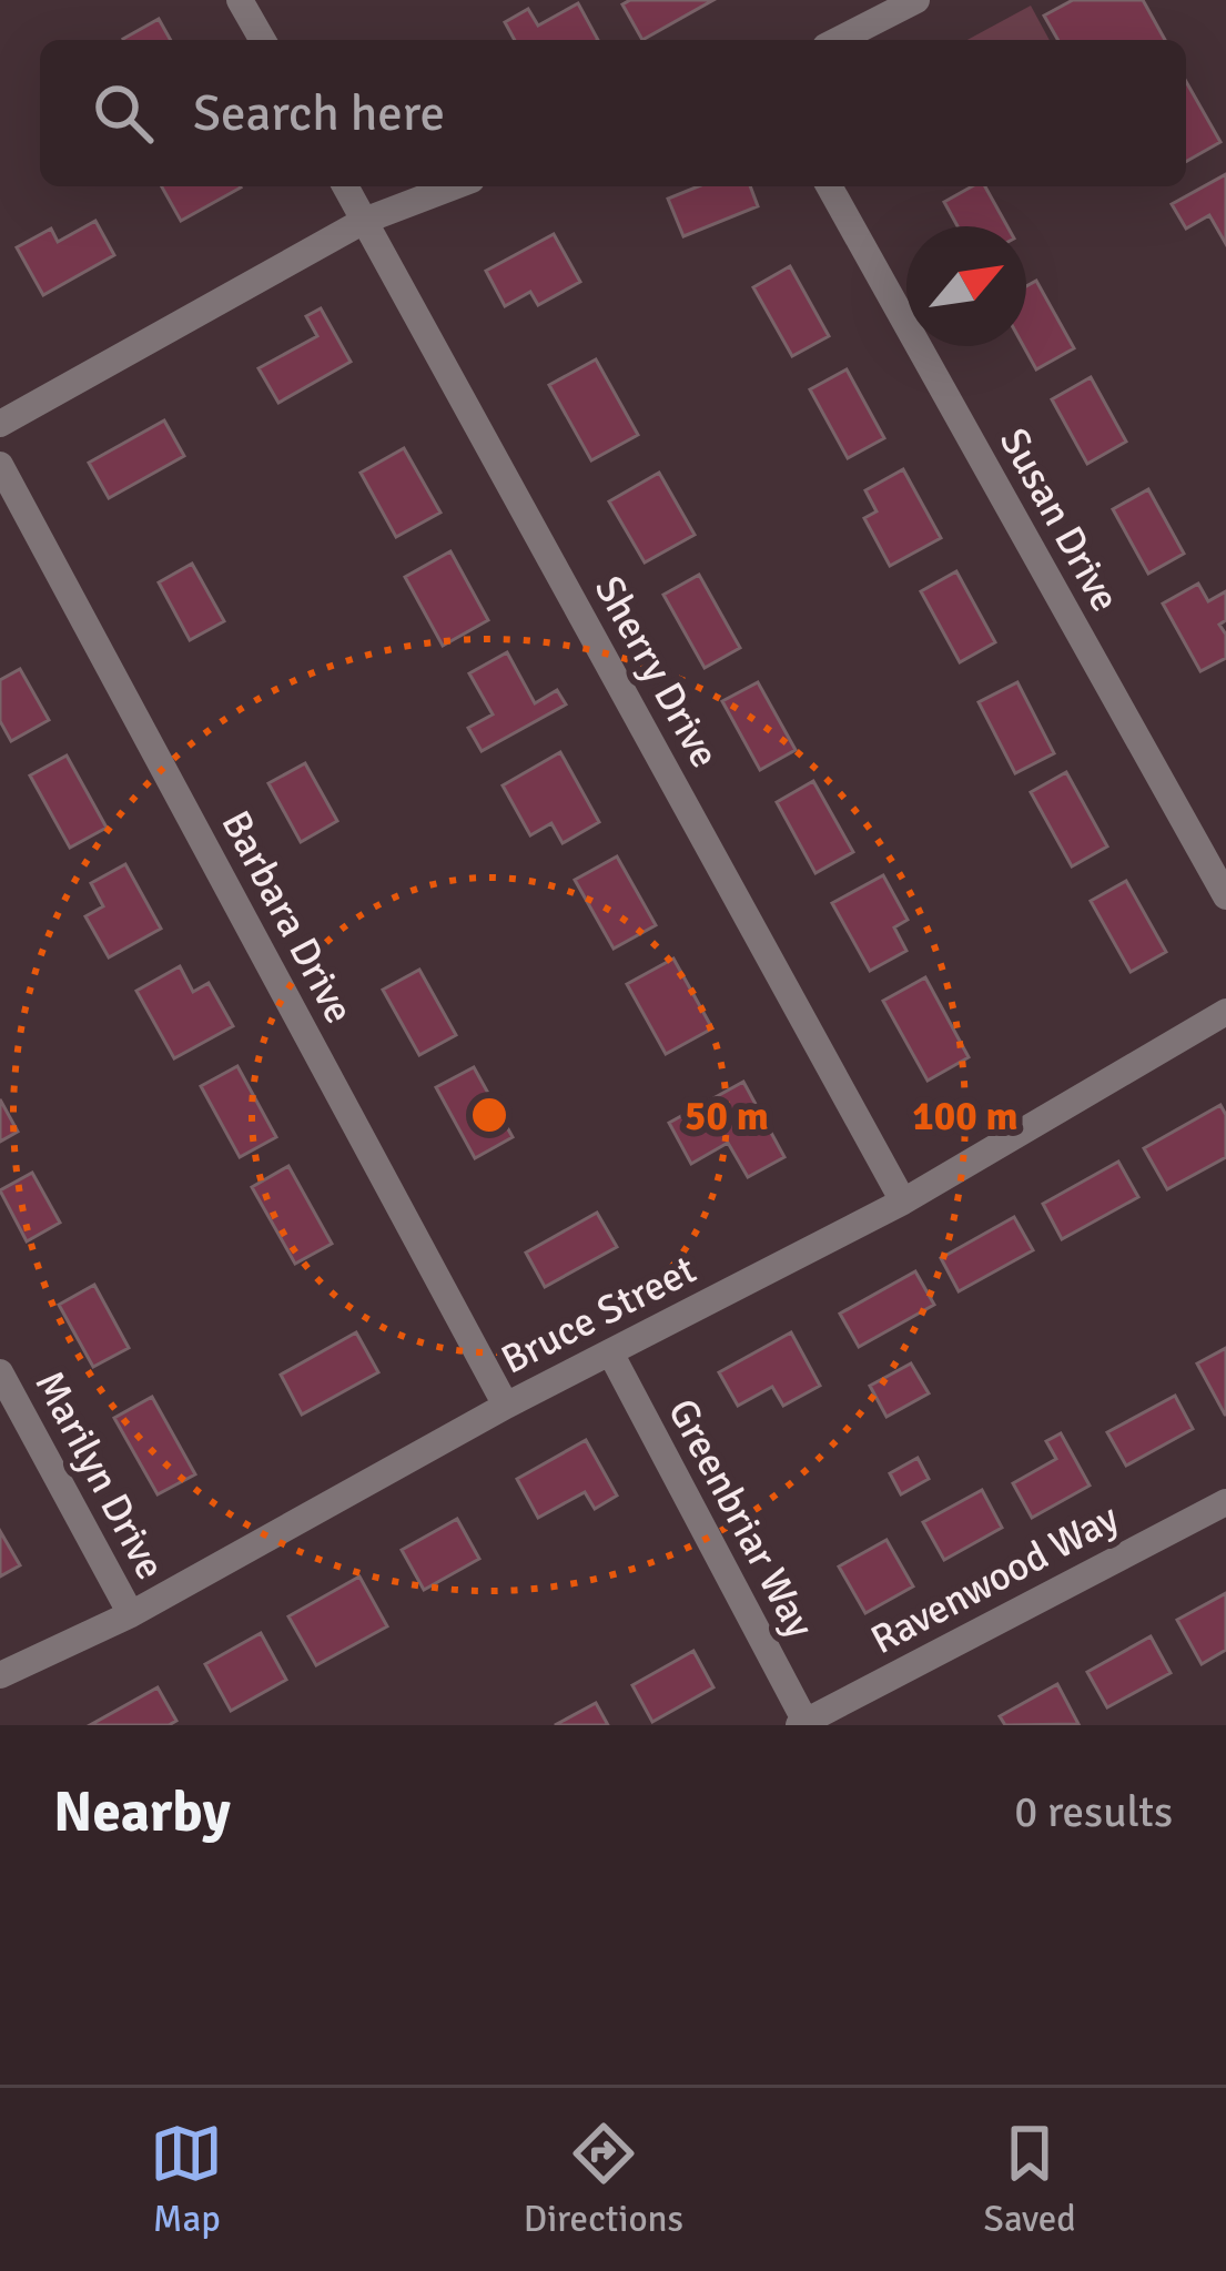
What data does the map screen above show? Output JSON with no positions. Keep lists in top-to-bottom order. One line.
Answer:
{"streets":{"street":["Susan Drive","Sherry Drive","Barbara Drive","Bruce Street","Marilyn Drive","Greenbriar Way","Ravenwood Way"]},"crossings":[["Sherry Drive","Bruce Street"],["Barbara Drive","Bruce Street"],["Bruce Street","Marilyn Drive"],["Bruce Street","Greenbriar Way"],["Greenbriar Way","Ravenwood Way"]],"north":"top right","page":{"search":"Search here","heading":["Nearby","0 results"],"nav":["Map","Directions","Saved"]},"rings":["50 m","100 m"]}
